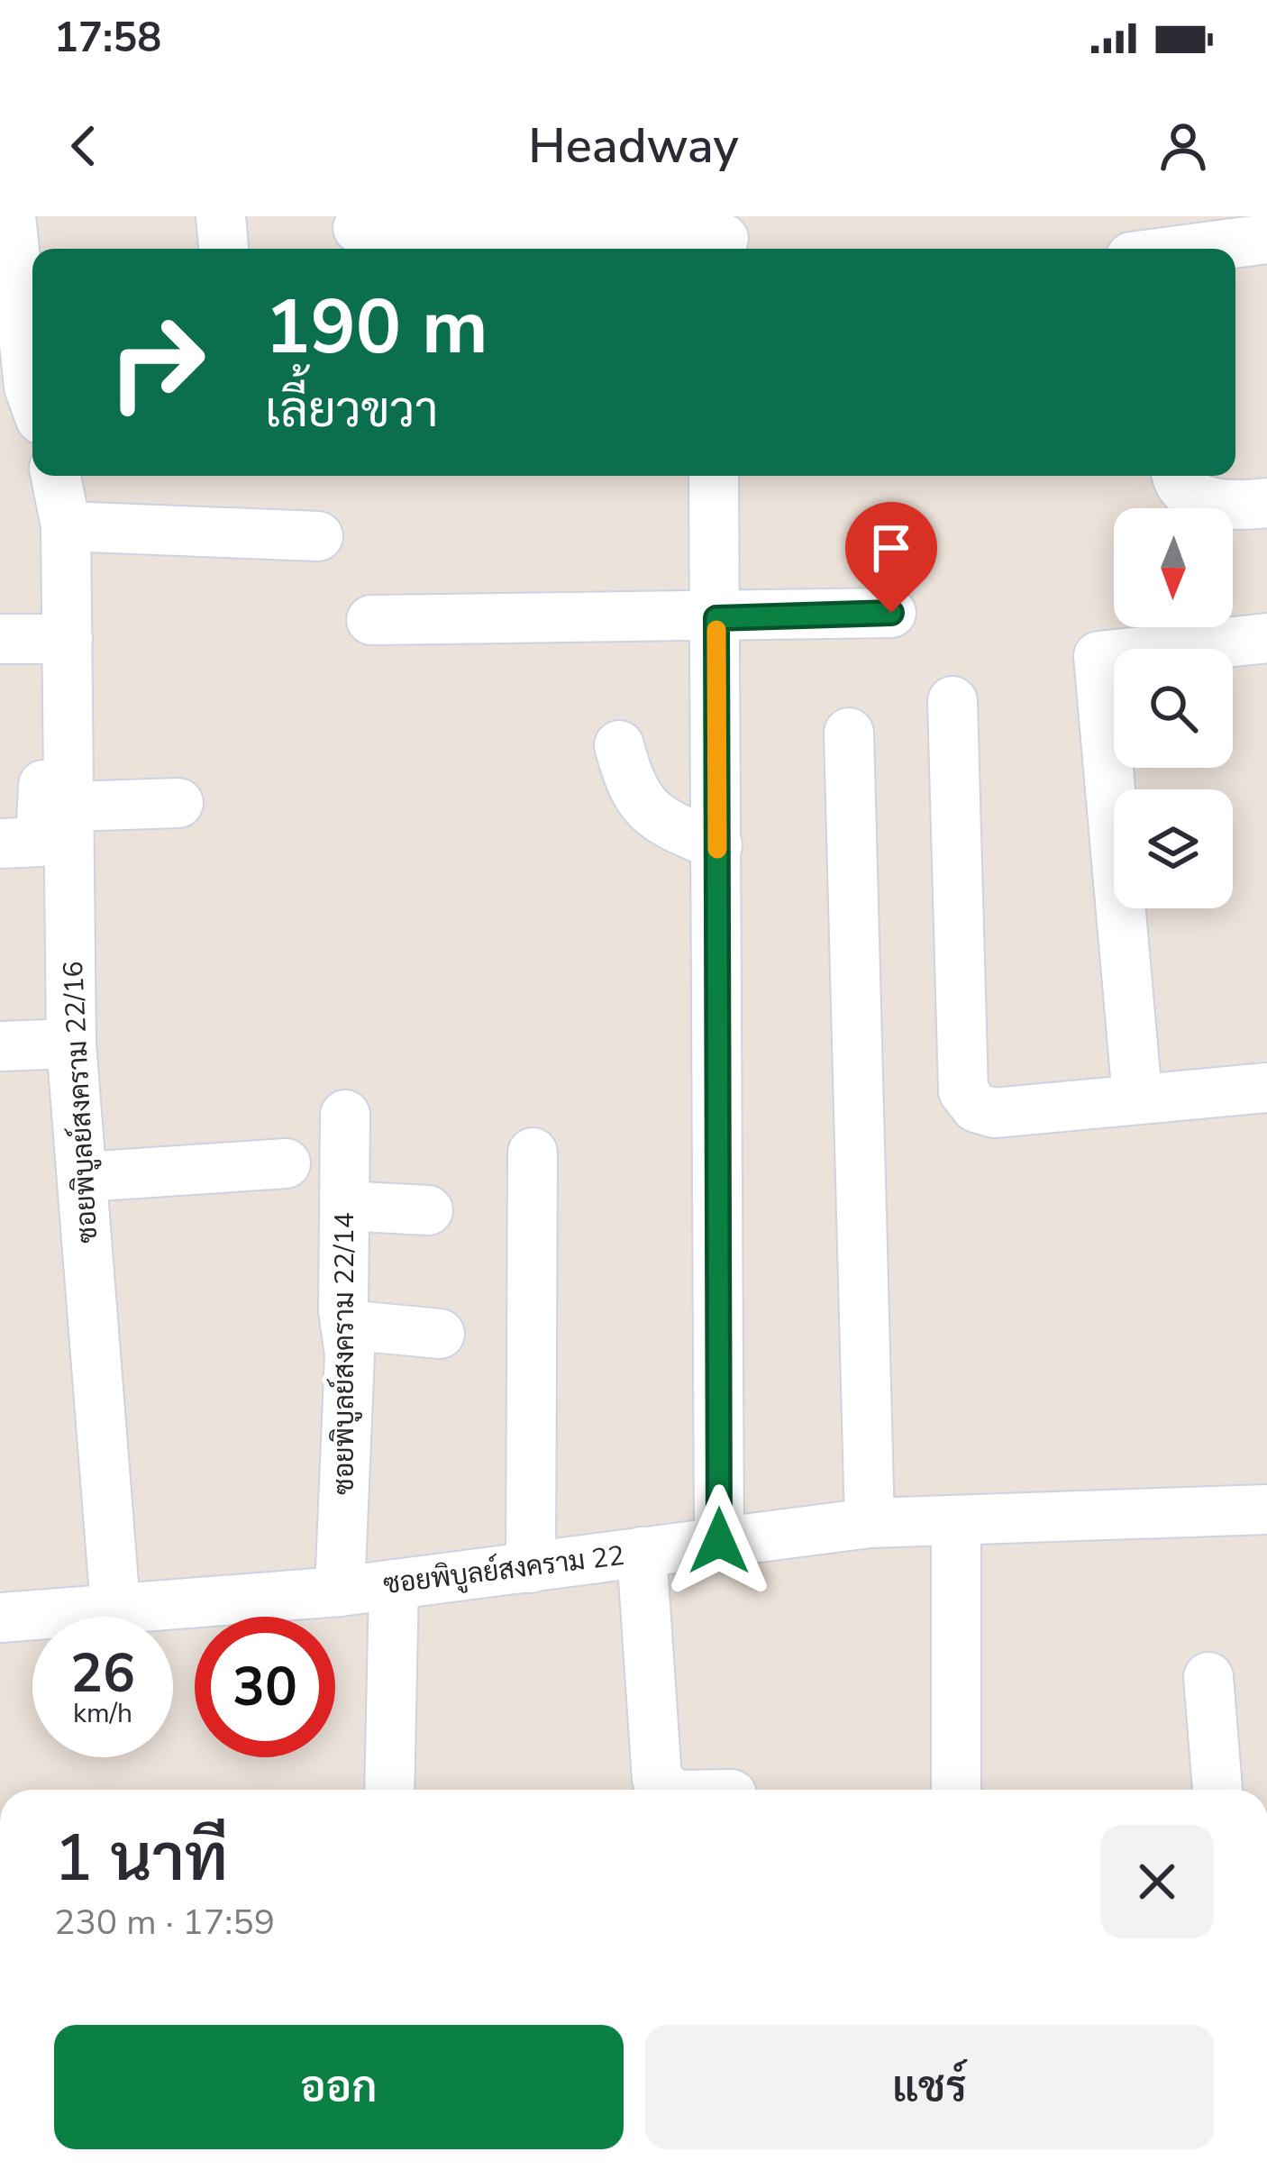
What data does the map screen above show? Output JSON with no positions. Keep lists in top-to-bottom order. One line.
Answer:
{"streets":{"street":["ซอยพิบูลย์สงคราม 22/16","ซอยพิบูลย์สงคราม 22/14","ซอยพิบูลย์สงคราม 22"]},"crossings":[["ซอยพิบูลย์สงคราม 22/16","ซอยพิบูลย์สงคราม 22"],["ซอยพิบูลย์สงคราม 22/14","ซอยพิบูลย์สงคราม 22"]],"north":"bottom","page":{"status":"17:58","header":"Headway","turn":["190 m","เลี้ยวขวา"],"speed":"26 km/h","limit":"30","heading":["1 นาที","230 m · 17:59"],"buttons":["ออก","แชร์"]}}
